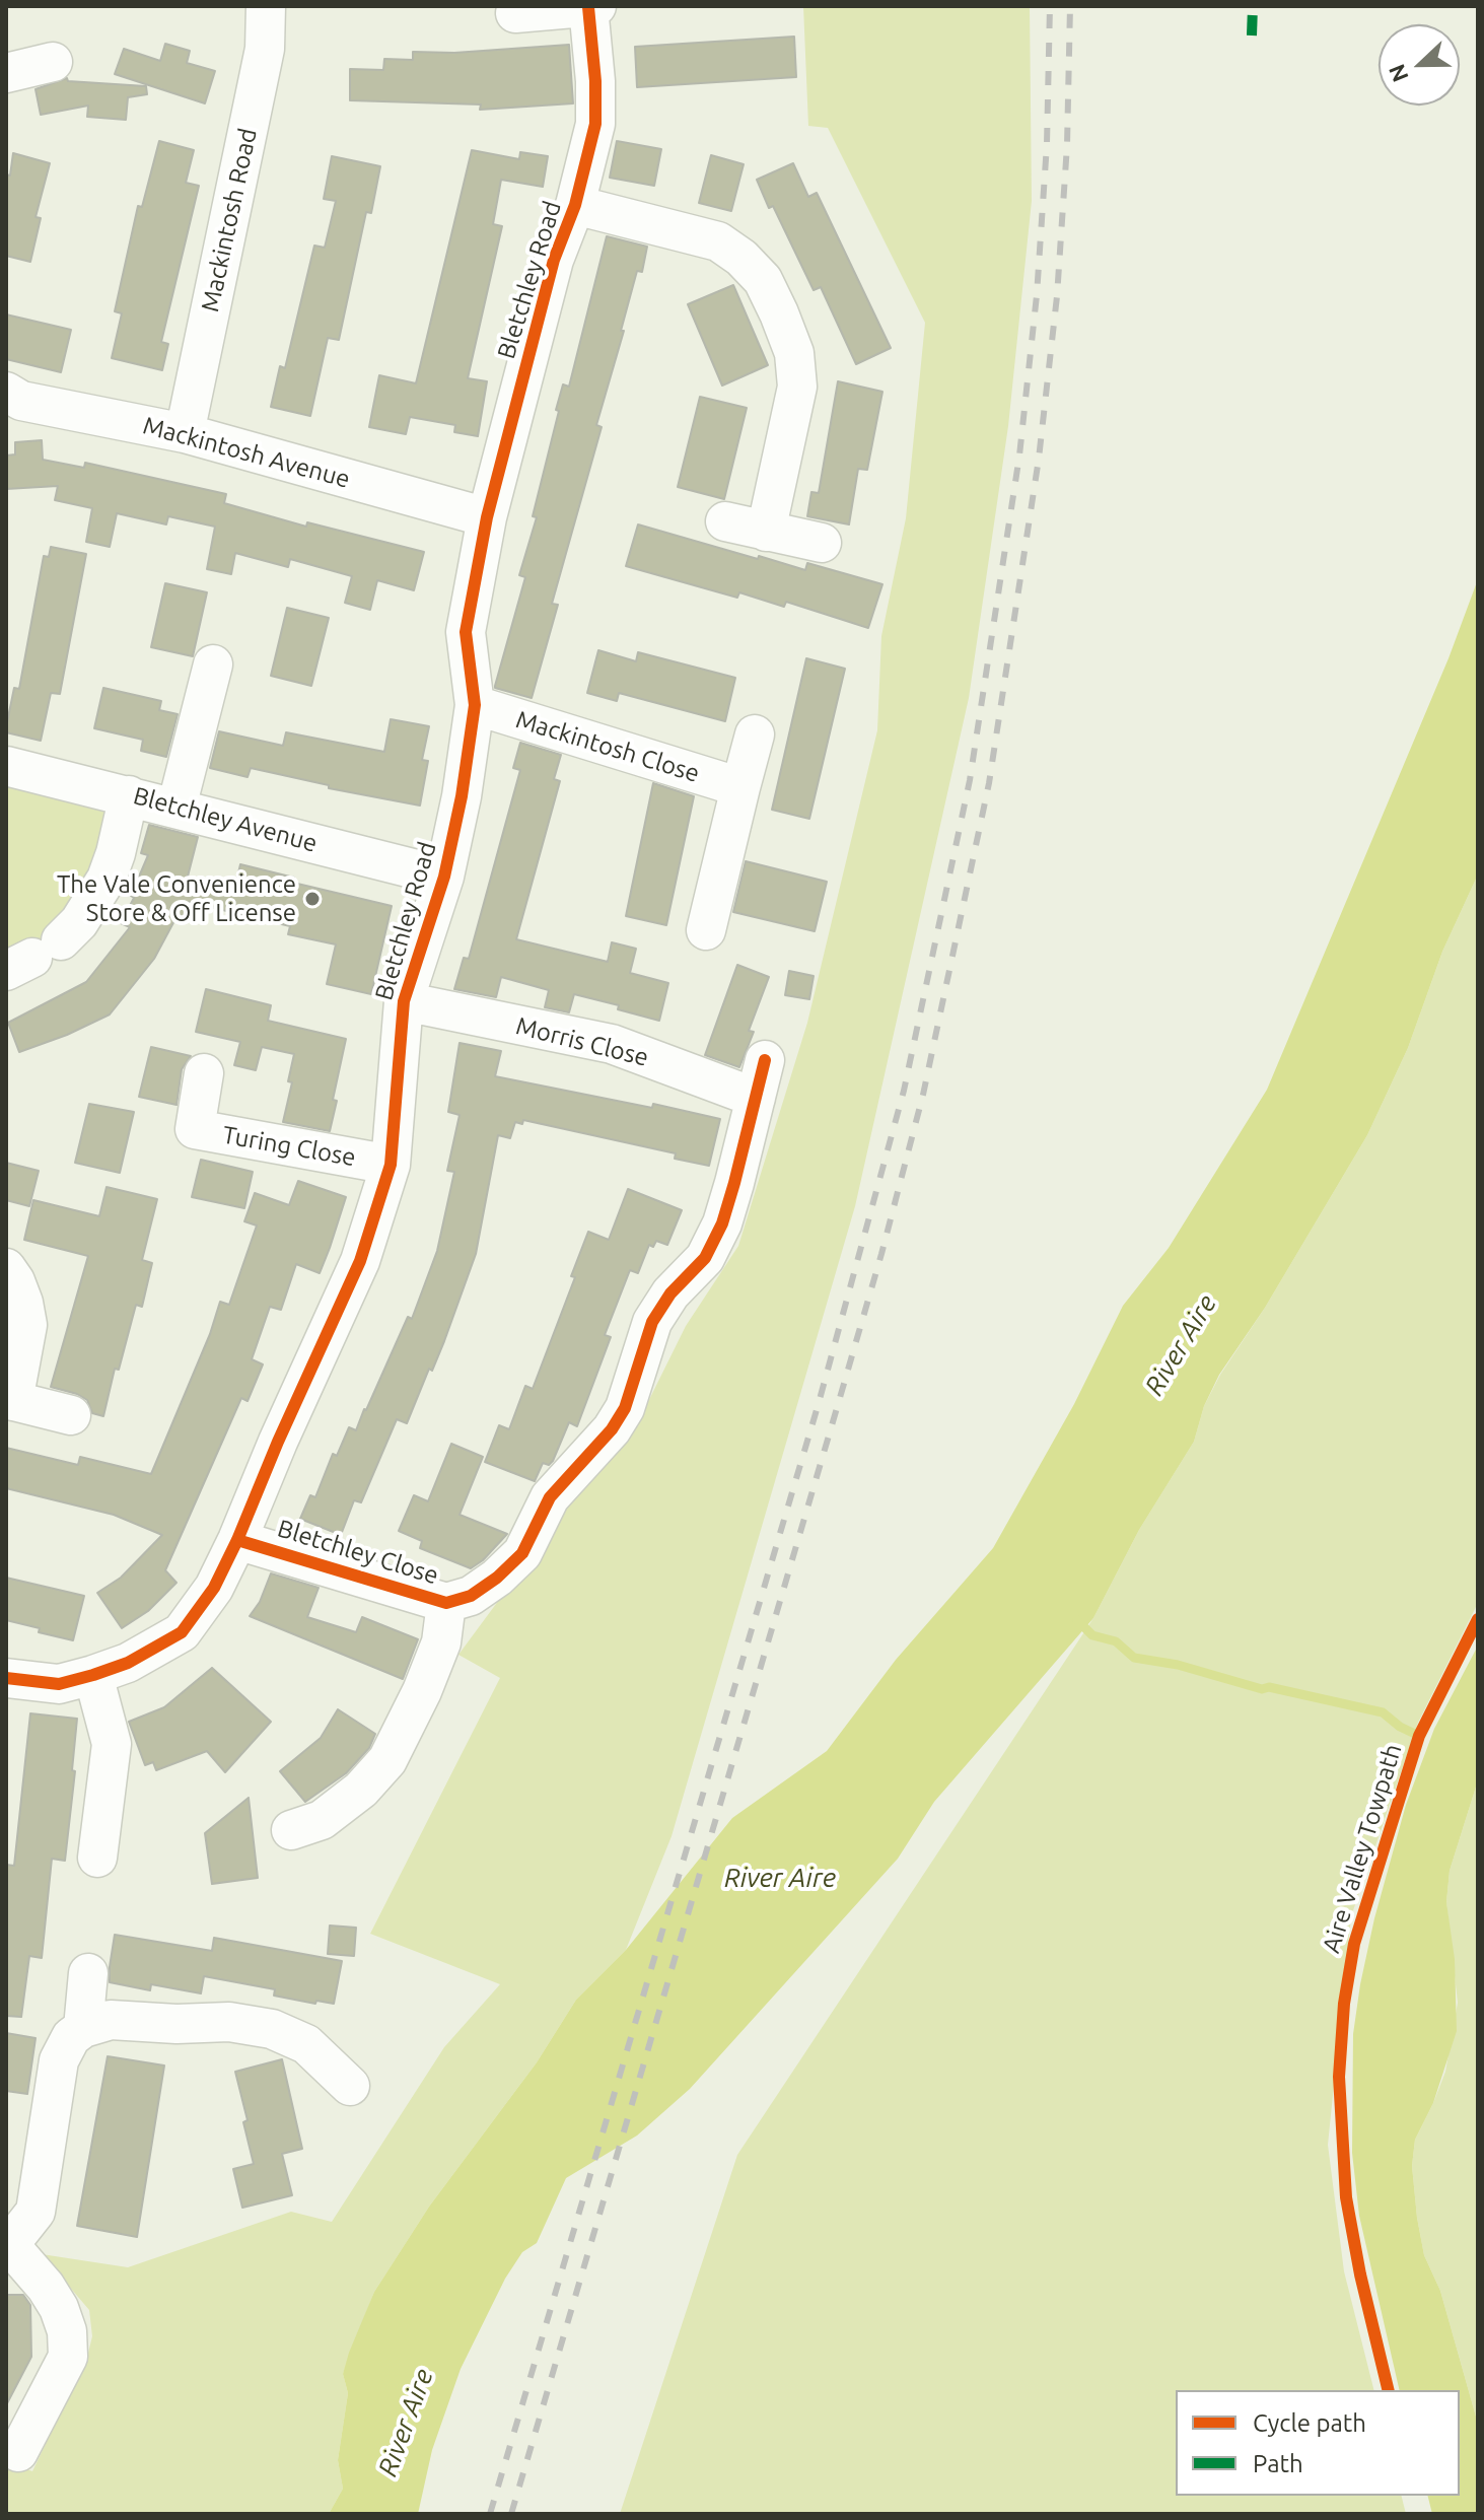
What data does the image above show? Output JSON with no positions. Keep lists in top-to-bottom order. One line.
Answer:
{"streets":{"street":["Mackintosh Road","Bletchley Road","Mackintosh Avenue","Mackintosh Close","Bletchley Avenue","Morris Close","Turing Close","Bletchley Close"],"cycle path":["Aire Valley Towpath"]},"crossings":[["Mackintosh Road","Mackintosh Avenue"],["Bletchley Road","Mackintosh Avenue"],["Bletchley Road","Mackintosh Close"],["Bletchley Road","Bletchley Avenue"],["Bletchley Road","Morris Close"],["Bletchley Road","Turing Close"],["Bletchley Road","Bletchley Close"],["Morris Close","Bletchley Close"]],"water":["River Aire"],"places":["The Vale Convenience Store & Off License"],"legend":["Cycle path","Path"],"north":"left"}
